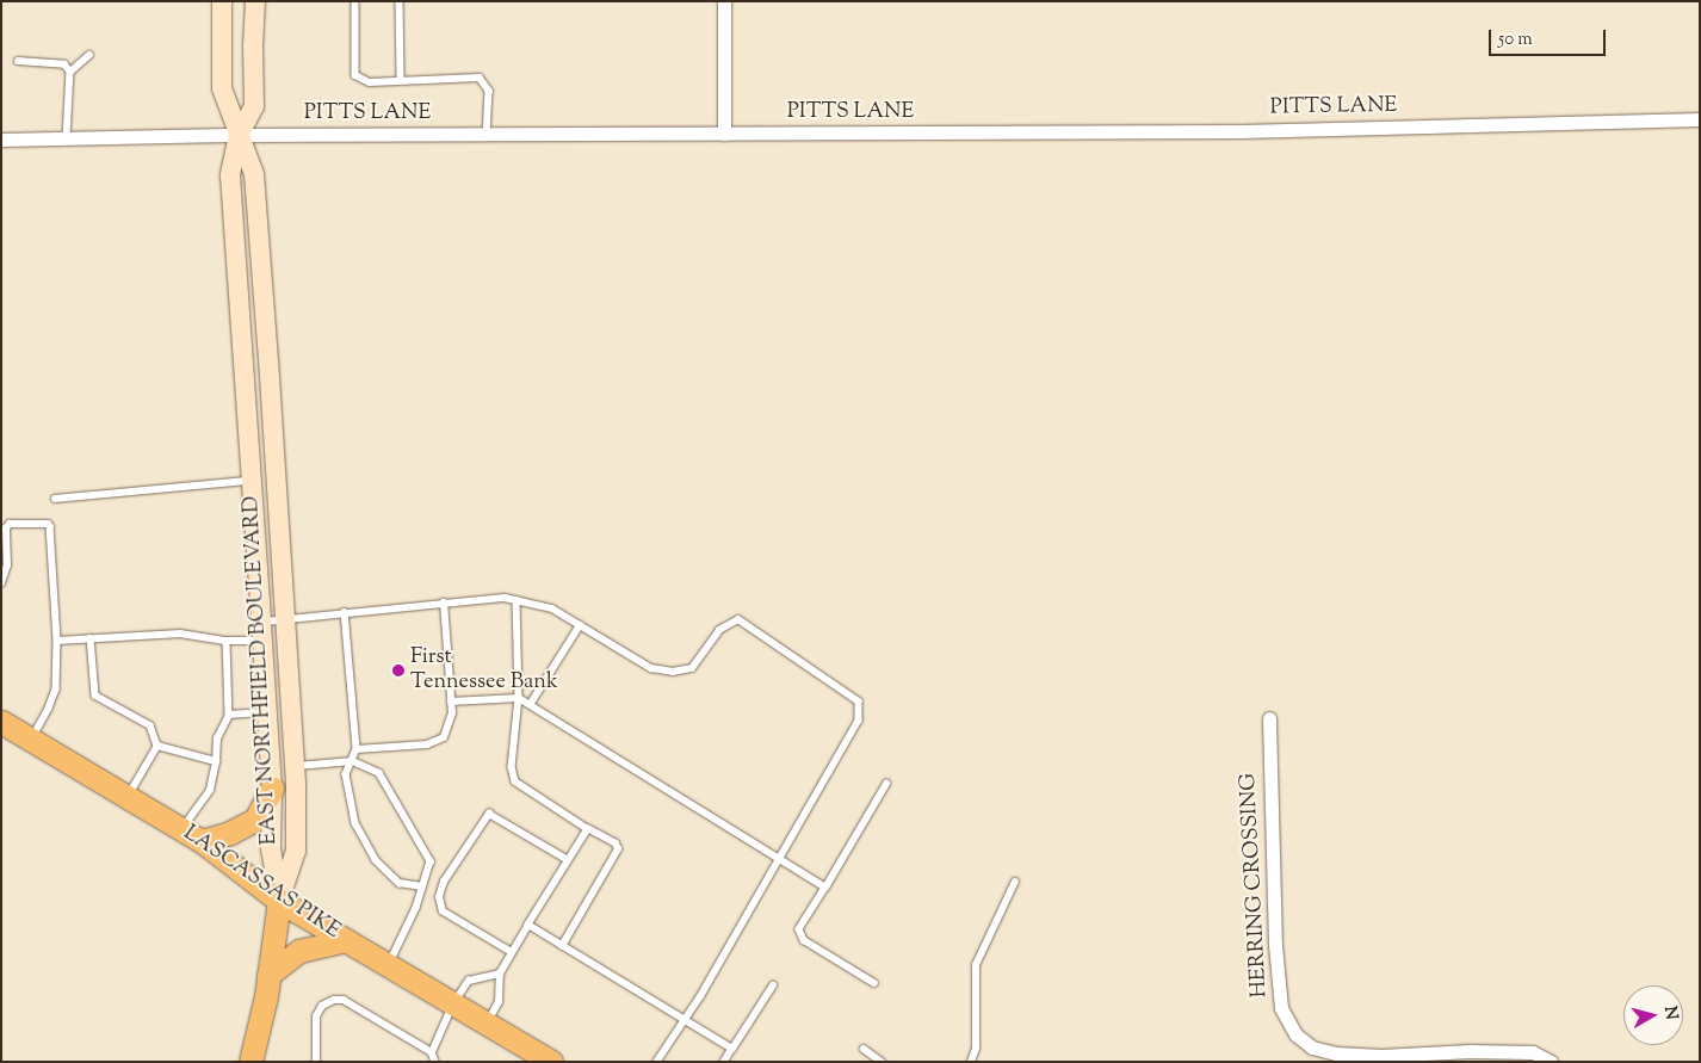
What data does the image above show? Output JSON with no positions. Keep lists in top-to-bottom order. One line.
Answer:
{"streets":{"main road":["EAST NORTHFIELD BOULEVARD","LASCASSAS PIKE"],"street":["PITTS LANE","HERRING CROSSING"]},"crossings":[["PITTS LANE","EAST NORTHFIELD BOULEVARD"],["EAST NORTHFIELD BOULEVARD","LASCASSAS PIKE"]],"places":["First Tennessee Bank"],"scale_bar":"50 m","north":"right"}
